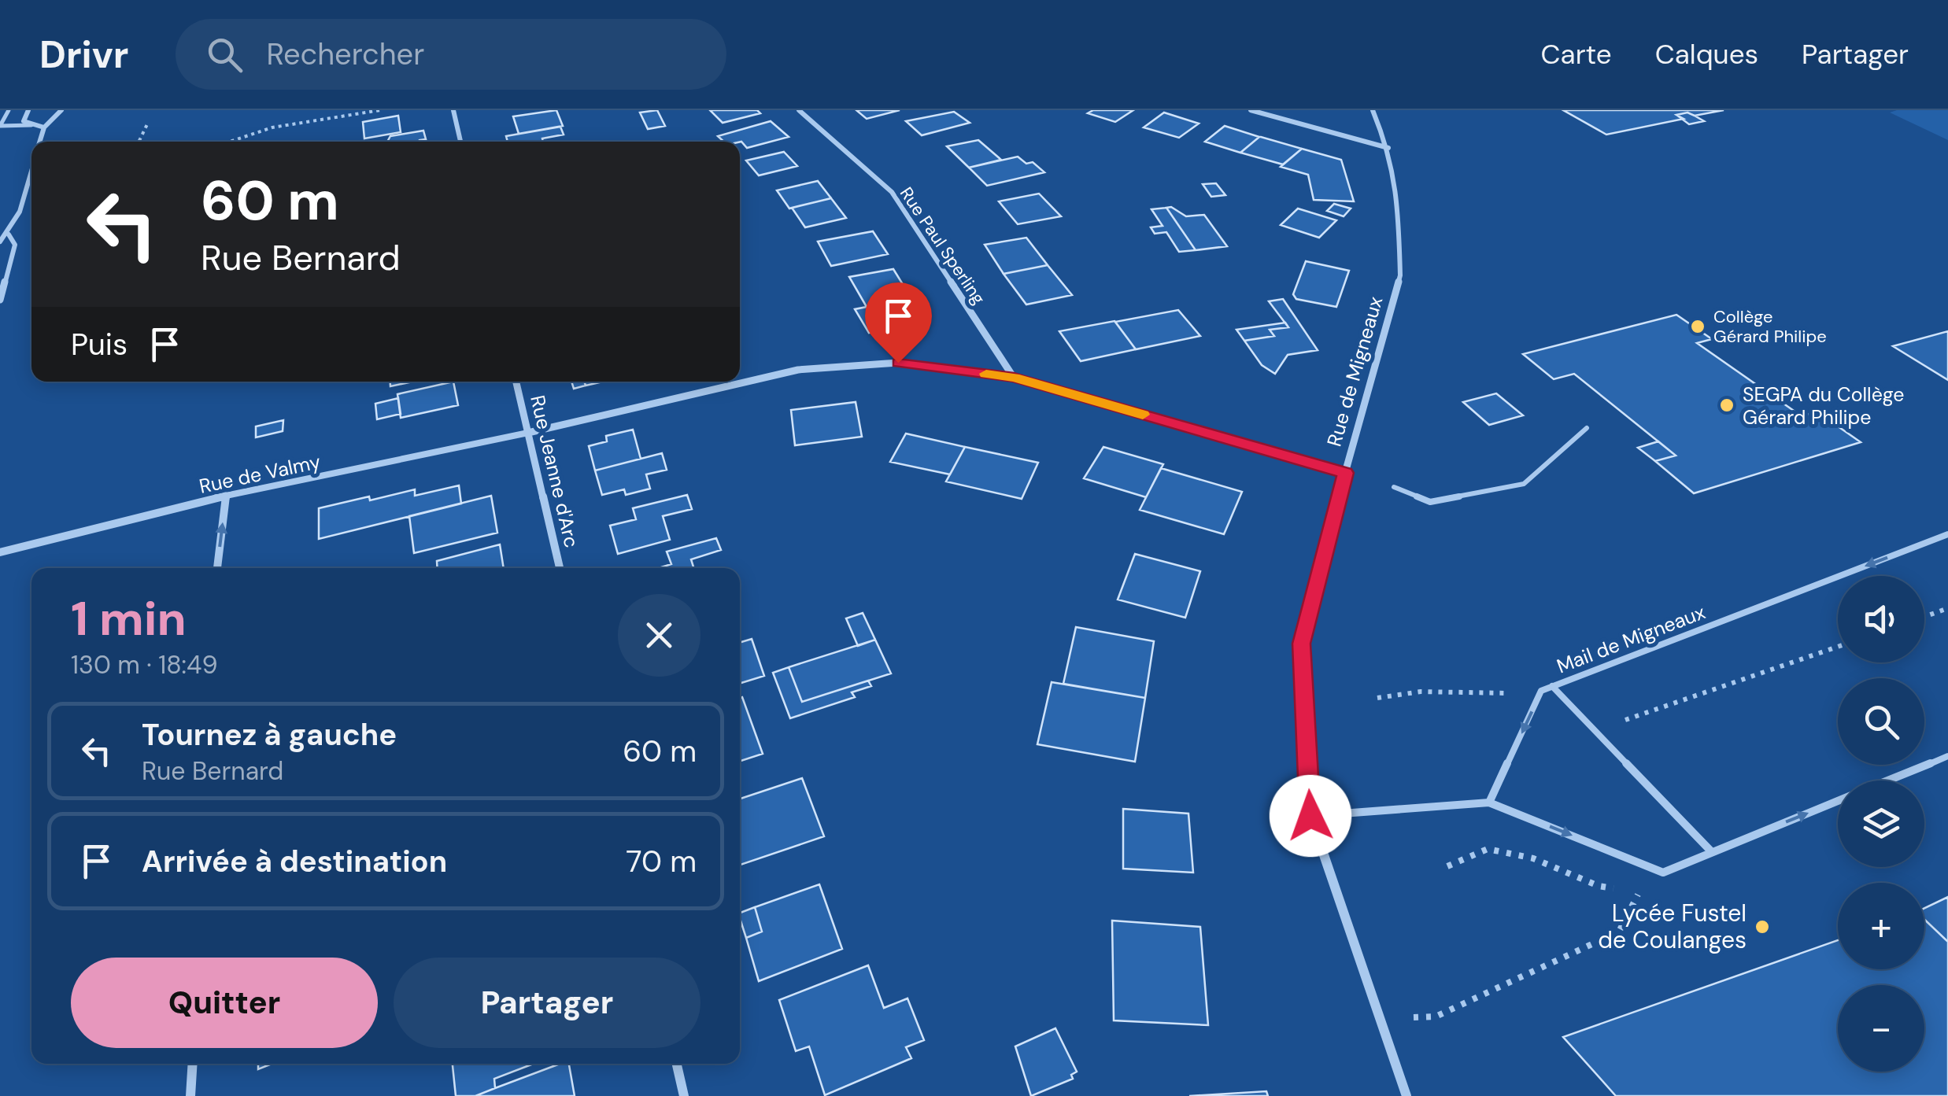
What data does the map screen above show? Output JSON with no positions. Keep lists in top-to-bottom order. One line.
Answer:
{"streets":{"street":["Rue Paul Sperling","Rue de Migneaux","Rue Jeanne d'Arc","Rue de Valmy"],"lane":["Mail de Migneaux"]},"crossings":[["Rue Jeanne d'Arc","Rue de Valmy"]],"one_way":["Mail de Migneaux"],"places":["Collège Gérard Philipe","SEGPA du Collège Gérard Philipe","Lycée Fustel de Coulanges"],"page":{"header":"Drivr","search":"Rechercher","nav":["Carte","Calques","Partager"],"turn":["60 m","Rue Bernard"],"then":"Puis","heading":["1 min","130 m · 18:49"],"map_buttons":["+","−"],"list":[{"name":"Tournez à gauche","note":"Rue Bernard","value":"60 m"},{"name":"Arrivée à destination","value":"70 m"}],"buttons":["Quitter","Partager"]}}
